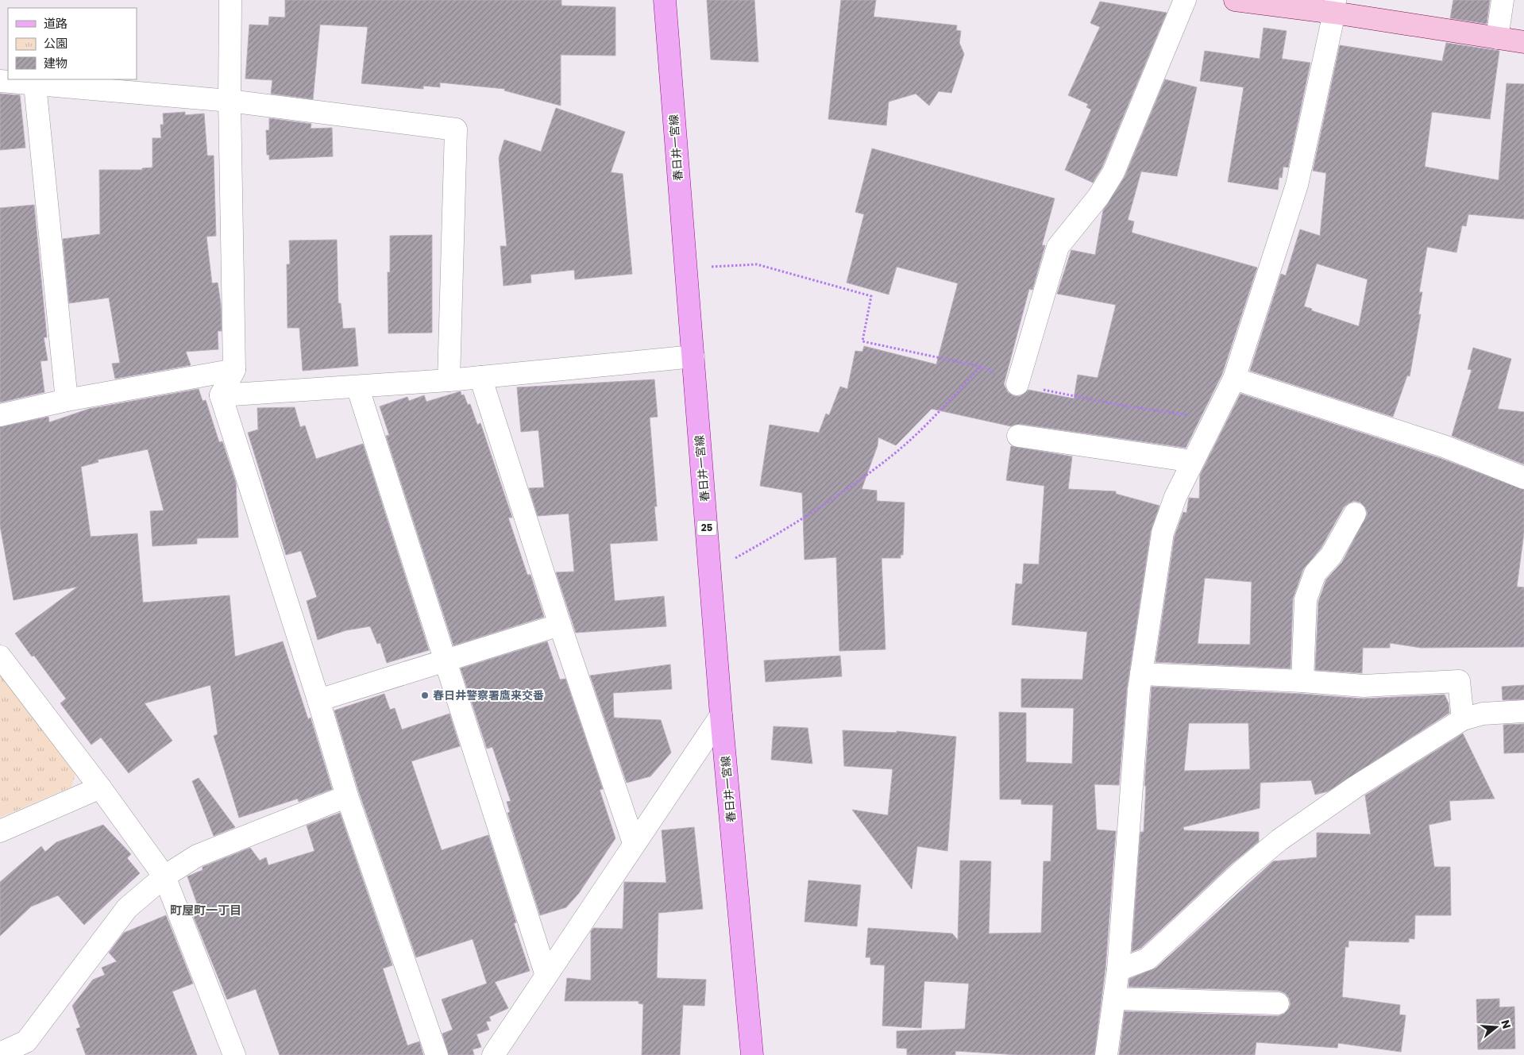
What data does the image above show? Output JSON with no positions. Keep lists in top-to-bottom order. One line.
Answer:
{"streets":{"main road":["春日井一宮線","25"]},"districts":["町屋町一丁目"],"places":["春日井警察署鷹来交番"],"legend":["道路","公園","建物"],"north":"right"}
